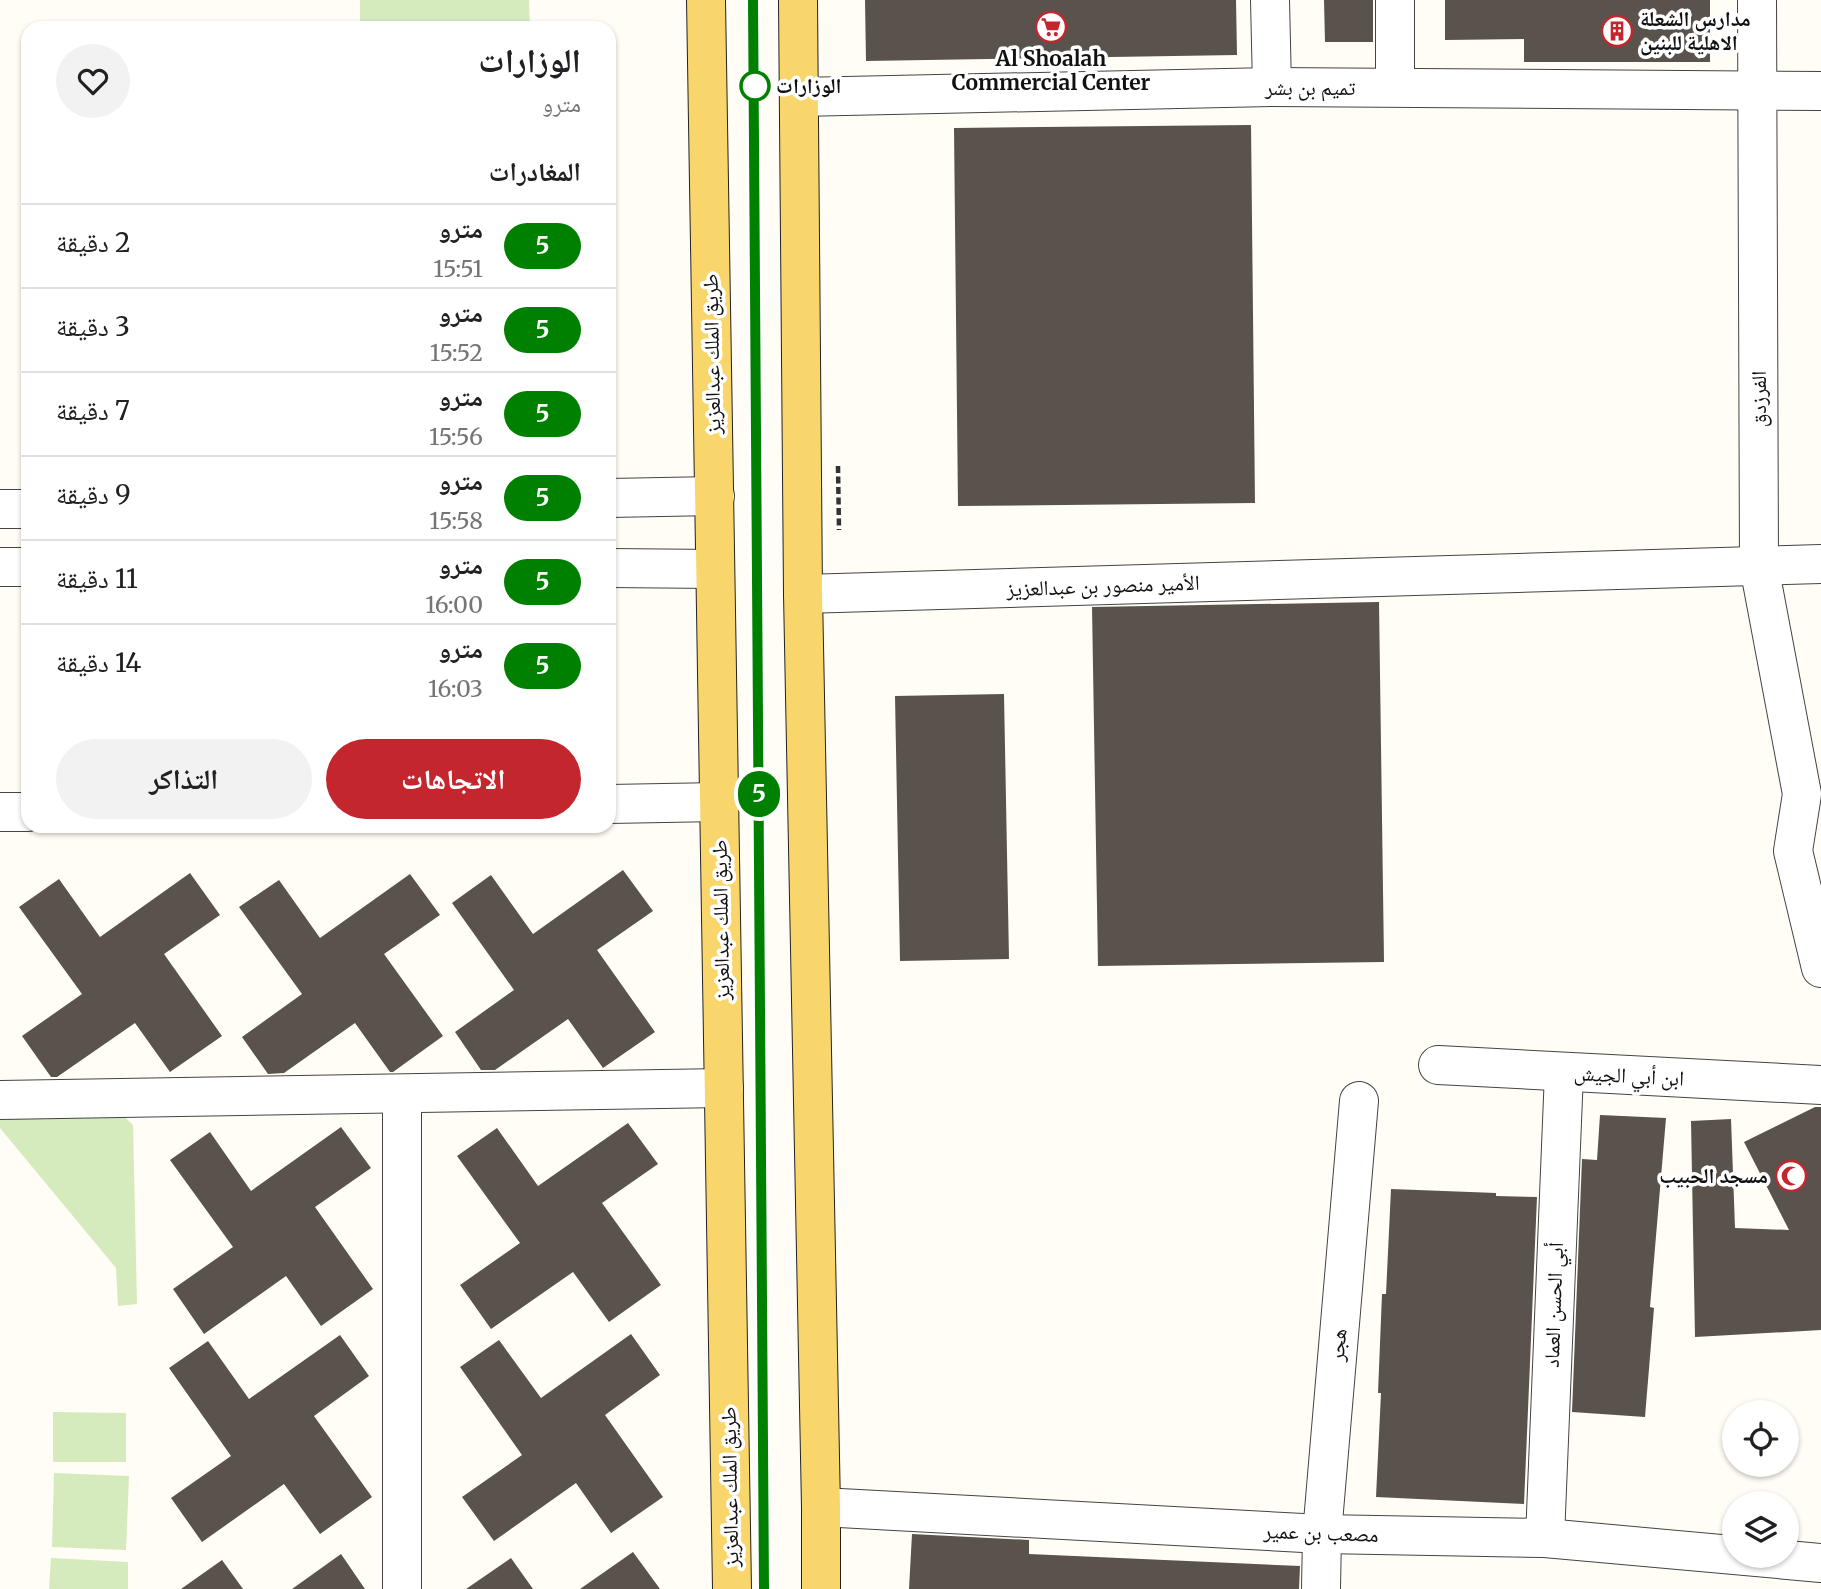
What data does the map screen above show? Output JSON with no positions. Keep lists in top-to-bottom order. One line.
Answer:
{"streets":{"main road":["طريق الملك عبدالعزيز"],"street":["تميم بن بشر","الفرزدق","الأمير منصور بن عبدالعزيز","ابن أبي الجيش","أبي الحسن العماد","هجر","مصعب بن عمير"]},"crossings":[["تميم بن بشر","الفرزدق"],["الفرزدق","الأمير منصور بن عبدالعزيز"],["ابن أبي الجيش","أبي الحسن العماد"],["أبي الحسن العماد","مصعب بن عمير"],["هجر","مصعب بن عمير"]],"places":{"supermarket":["Al Shoalah Commercial Center"],"building":["مدارس الشعلة الاهلية للبنين"],"other":["الوزارات"],"mosque":["مسجد الحبيب"]},"lines":["metro line 5"],"page":{"on_map":"5","heading":[["الوزارات","مترو"],"المغادرات"],"list":[{"mark":"5","name":"مترو","note":"15:51","value":"2 دقيقة"},{"mark":"5","name":"مترو","note":"15:52","value":"3 دقيقة"},{"mark":"5","name":"مترو","note":"15:56","value":"7 دقيقة"},{"mark":"5","name":"مترو","note":"15:58","value":"9 دقيقة"},{"mark":"5","name":"مترو","note":"16:00","value":"11 دقيقة"},{"mark":"5","name":"مترو","note":"16:03","value":"14 دقيقة"}],"buttons":["الاتجاهات","التذاكر"]}}
